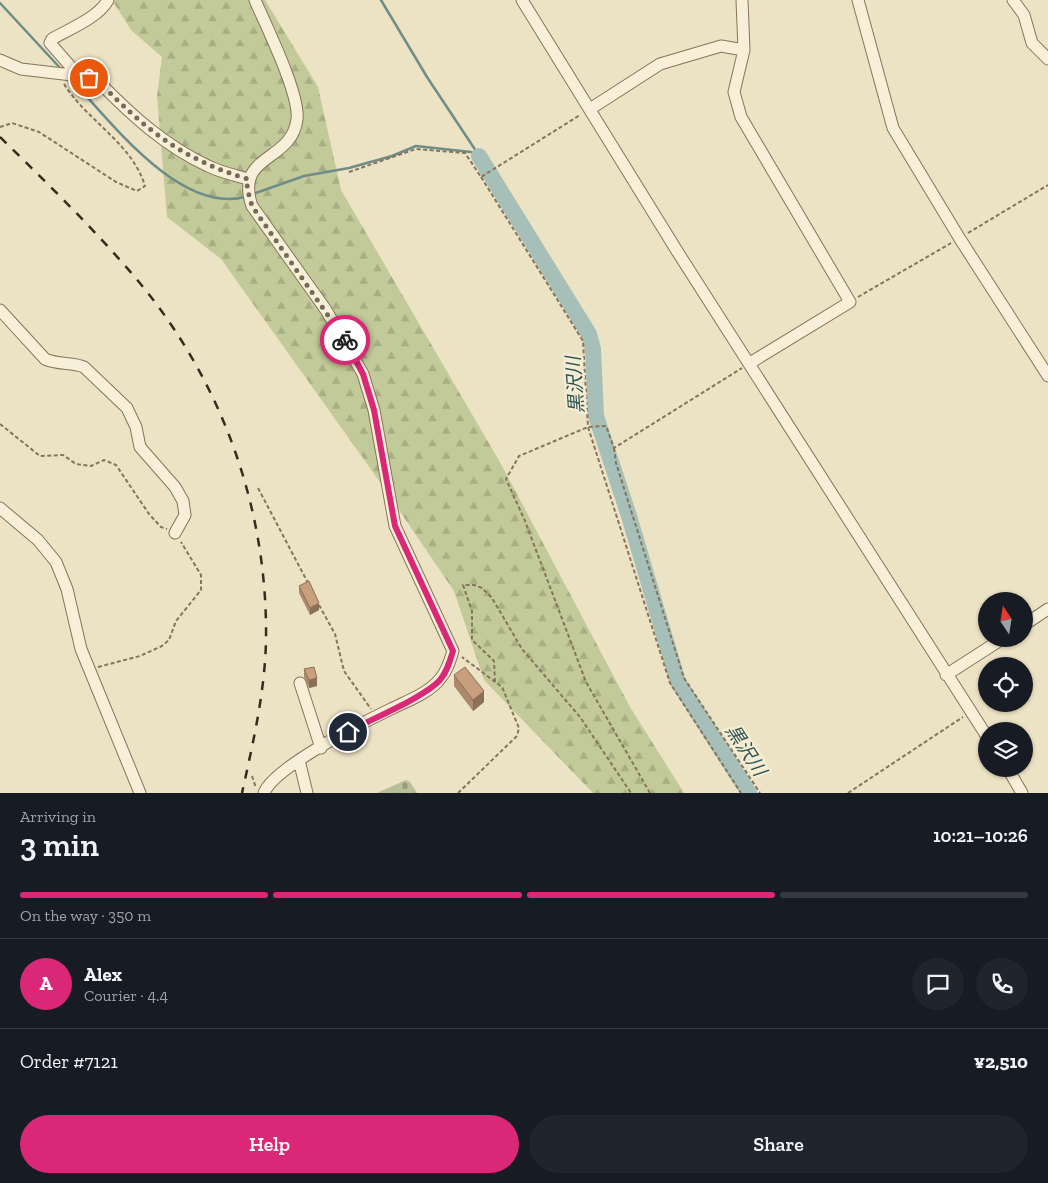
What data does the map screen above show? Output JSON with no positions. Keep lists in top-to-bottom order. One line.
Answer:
{"water":["黒沢川"],"north":"top","page":{"heading":["3 min","Arriving in","10:21–10:26"],"panel":["Alex","Courier · 4.4","Order #7121","¥2,510"],"bar":"On the way · 350 m","round":"A","buttons":["Help","Share"]}}
